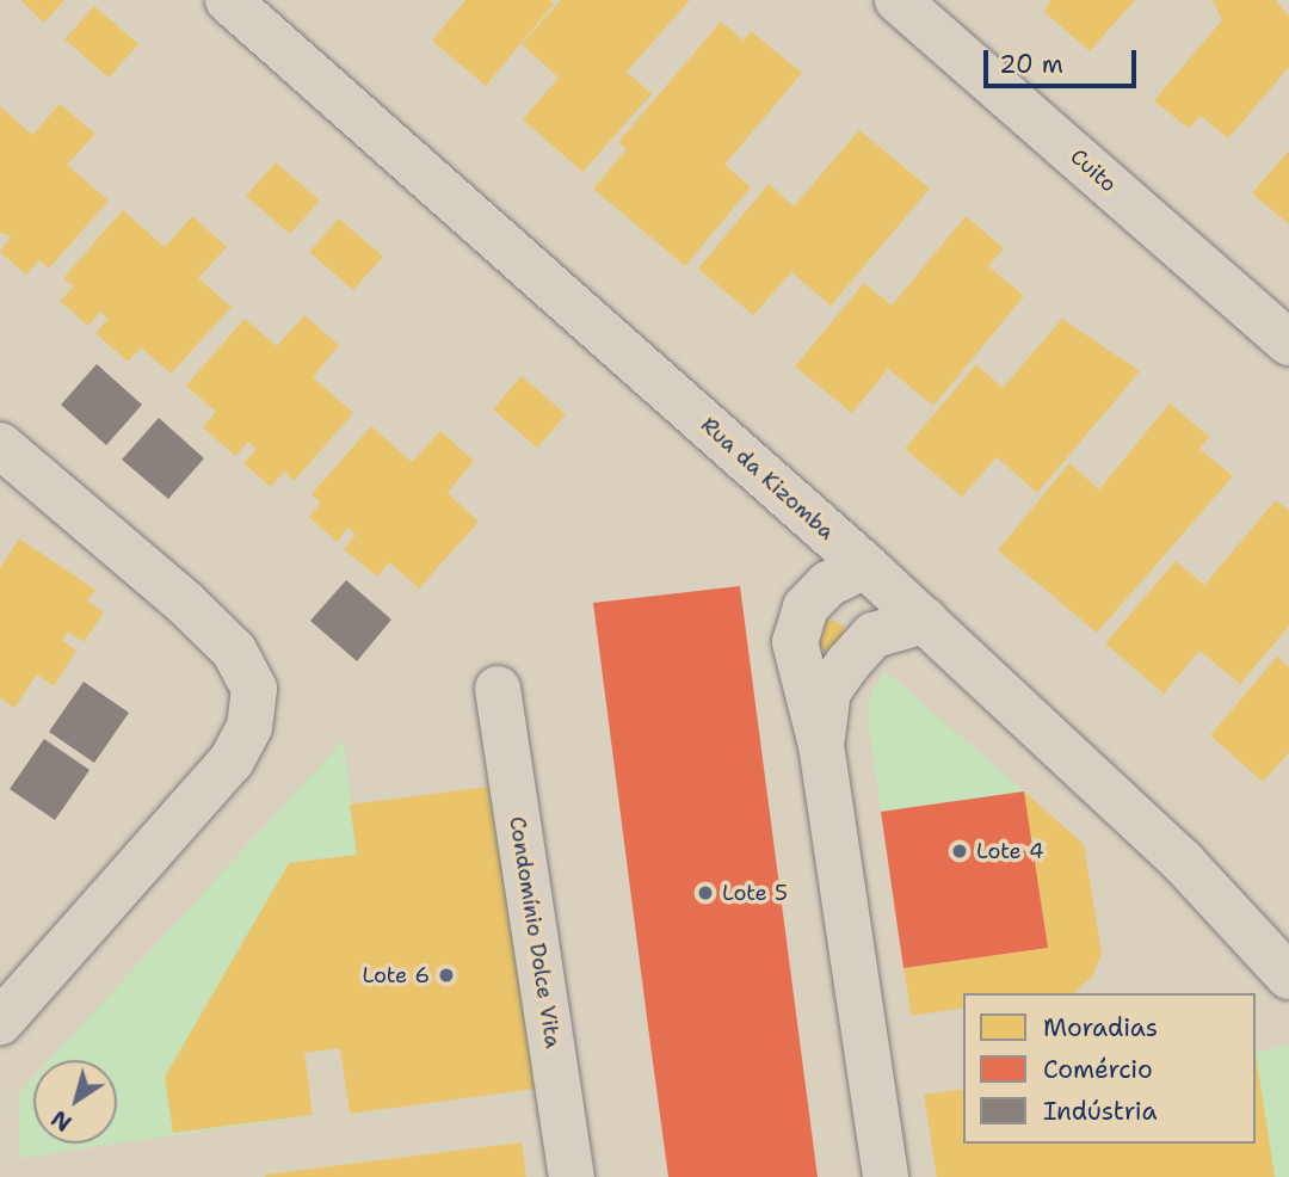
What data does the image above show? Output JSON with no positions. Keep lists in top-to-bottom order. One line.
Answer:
{"streets":{"main road":["Cuito","Rua da Kizomba","Condomínio Dolce Vita"]},"places":["Lote 4","Lote 5","Lote 6"],"legend":["Moradias","Comércio","Indústria"],"scale_bar":"20 m","north":"bottom left"}
